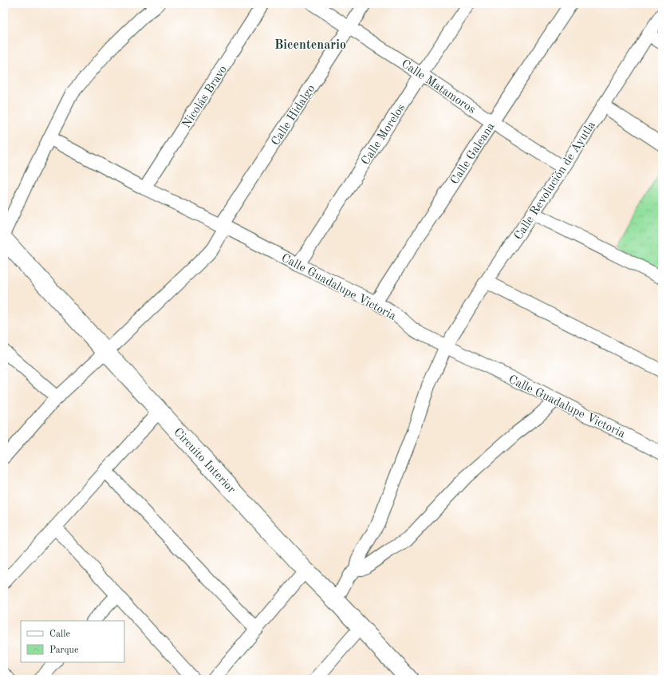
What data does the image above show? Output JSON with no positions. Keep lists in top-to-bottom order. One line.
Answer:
{"streets":{"main road":["Circuito Interior"],"street":["Calle Matamoros","Nicolás Bravo","Calle Hidalgo","Calle Morelos","Calle Galeana","Calle Revolución de Ayutla","Calle Guadalupe Victoria"]},"crossings":[["Calle Matamoros","Calle Hidalgo"],["Calle Matamoros","Calle Morelos"],["Calle Matamoros","Calle Galeana"],["Calle Matamoros","Calle Revolución de Ayutla"],["Nicolás Bravo","Calle Guadalupe Victoria"],["Calle Hidalgo","Calle Guadalupe Victoria"],["Calle Hidalgo","Circuito Interior"],["Calle Morelos","Calle Guadalupe Victoria"],["Calle Galeana","Calle Guadalupe Victoria"],["Calle Revolución de Ayutla","Calle Guadalupe Victoria"]],"districts":["Bicentenario"],"legend":["Calle","Parque"]}
